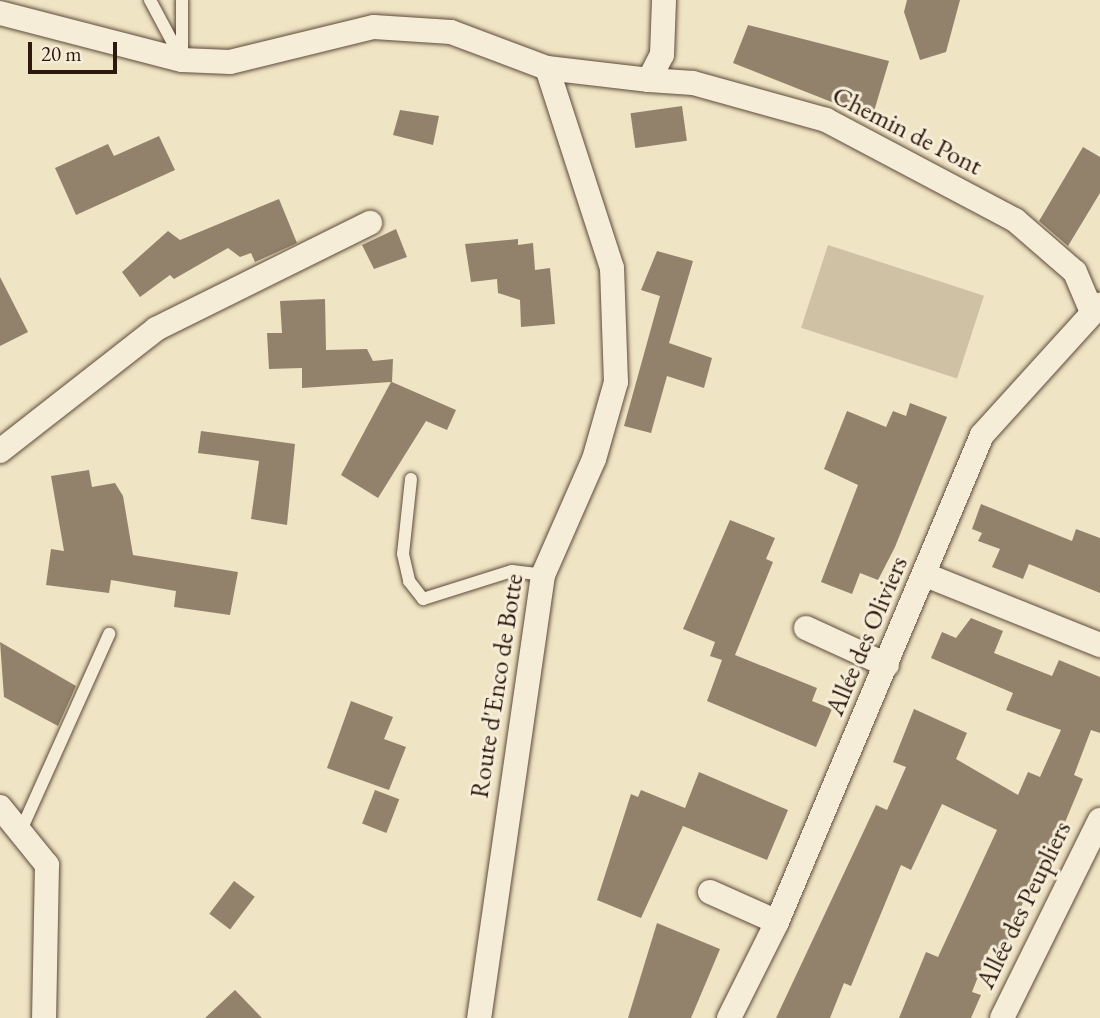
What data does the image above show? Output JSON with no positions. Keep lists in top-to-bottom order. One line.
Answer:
{"streets":{"street":["Chemin de Pont","Allée des Oliviers","Route d'Enco de Botte","Allée des Peupliers"]},"crossings":[["Chemin de Pont","Allée des Oliviers"],["Chemin de Pont","Route d'Enco de Botte"]],"scale_bar":"20 m"}
